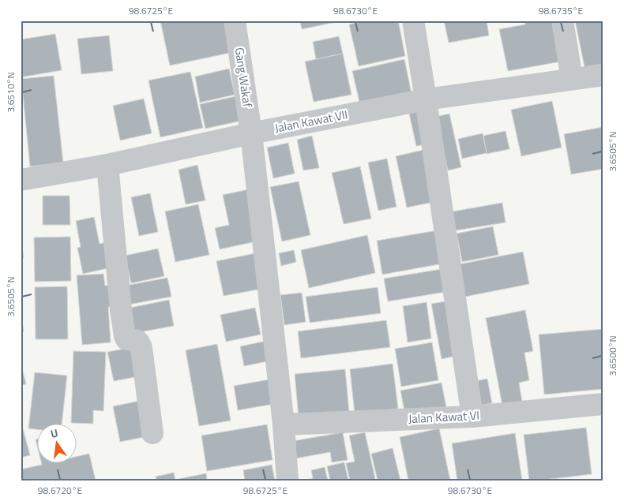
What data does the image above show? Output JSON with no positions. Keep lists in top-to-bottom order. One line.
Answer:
{"streets":{"street":["Gang Wakaf","Jalan Kawat VII","Jalan Kawat VI"]},"crossings":[["Gang Wakaf","Jalan Kawat VII"],["Gang Wakaf","Jalan Kawat VI"]],"north":"top","coordinates":["98.6725°E","98.6730°E","98.6735°E","3.6510°N","3.6505°N","3.6500°N","98.6720°E"]}
